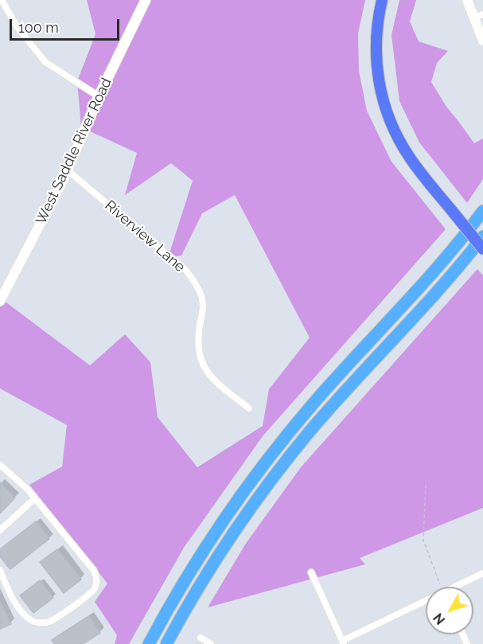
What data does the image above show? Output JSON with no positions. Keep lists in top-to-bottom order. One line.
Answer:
{"streets":{"street":["West Saddle River Road","Riverview Lane"]},"crossings":[["West Saddle River Road","Riverview Lane"]],"scale_bar":"100 m","north":"bottom left"}
